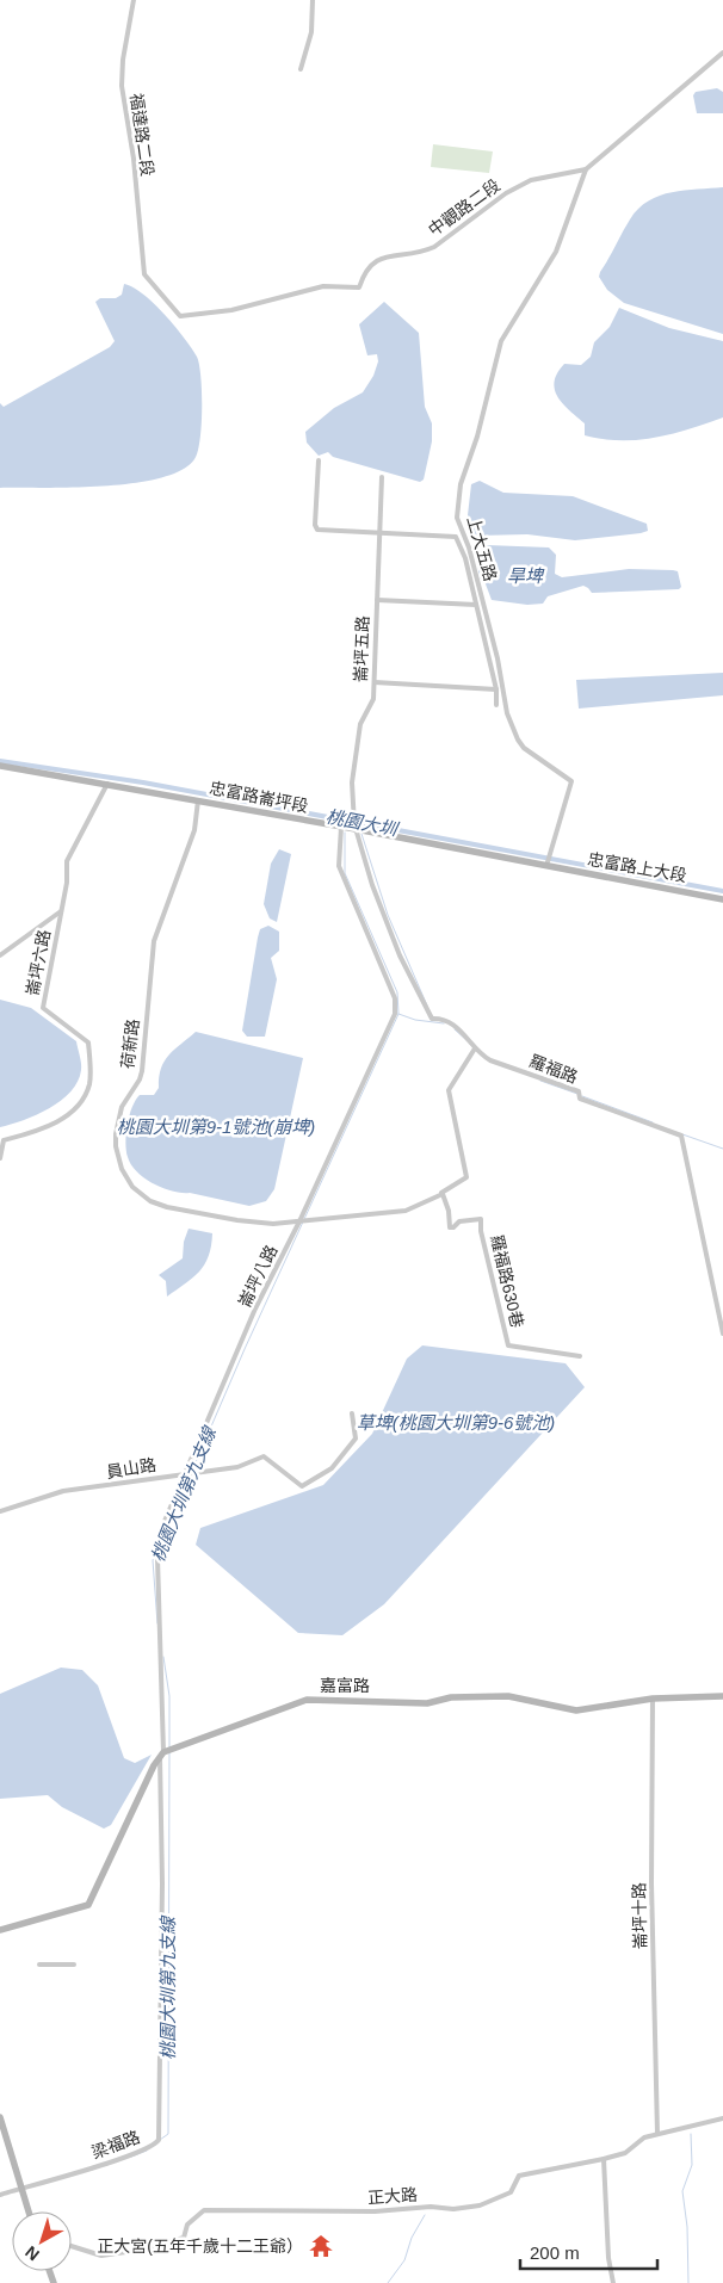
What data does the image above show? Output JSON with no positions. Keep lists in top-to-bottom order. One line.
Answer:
{"streets":{"street":["福達路二段","中觀路二段","上大五路","崙坪五路","忠富路崙坪段","忠富路上大段","崙坪六路","荷新路","羅福路","崙坪八路","羅福路630巷","員山路","嘉富路","崙坪十路","梁福路","正大路"]},"crossings":[["福達路二段","中觀路二段"],["中觀路二段","上大五路"],["上大五路","忠富路崙坪段"],["上大五路","忠富路上大段"],["崙坪五路","忠富路崙坪段"],["崙坪五路","羅福路"],["忠富路崙坪段","忠富路上大段"],["忠富路崙坪段","崙坪六路"],["忠富路崙坪段","荷新路"],["忠富路崙坪段","羅福路"],["忠富路崙坪段","崙坪八路"],["荷新路","羅福路"],["荷新路","崙坪八路"],["荷新路","羅福路630巷"],["崙坪八路","員山路"],["崙坪八路","嘉富路"],["崙坪八路","梁福路"],["嘉富路","崙坪十路"],["嘉富路","梁福路"],["崙坪十路","正大路"]],"water":["旱埤","桃園大圳","桃園大圳第9-1號池(崩埤)","草埤(桃園大圳第9-6號池)","桃園大圳第九支線"],"places":{"temple":["正大宮(五年千歲十二王爺）"]},"scale_bar":"200 m","north":"bottom left"}
